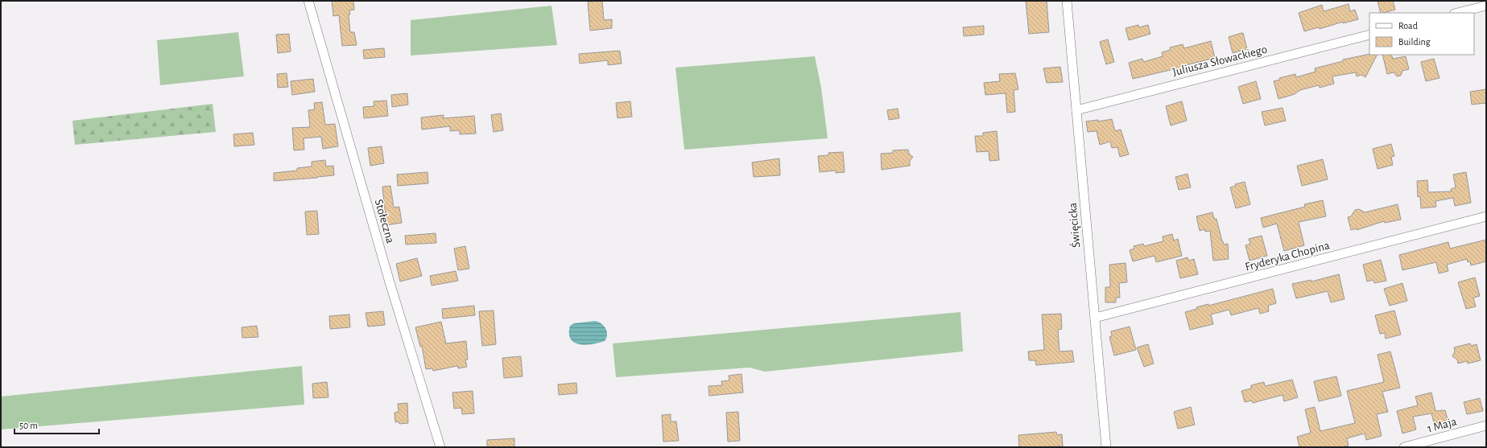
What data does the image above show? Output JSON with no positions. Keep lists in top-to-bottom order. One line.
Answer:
{"streets":{"street":["Juliusza Słowackiego","Stołeczna","Święcicka","Fryderyka Chopina","1 Maja"]},"crossings":[["Juliusza Słowackiego","Święcicka"],["Święcicka","Fryderyka Chopina"]],"legend":["Road","Building"],"scale_bar":"50 m"}
